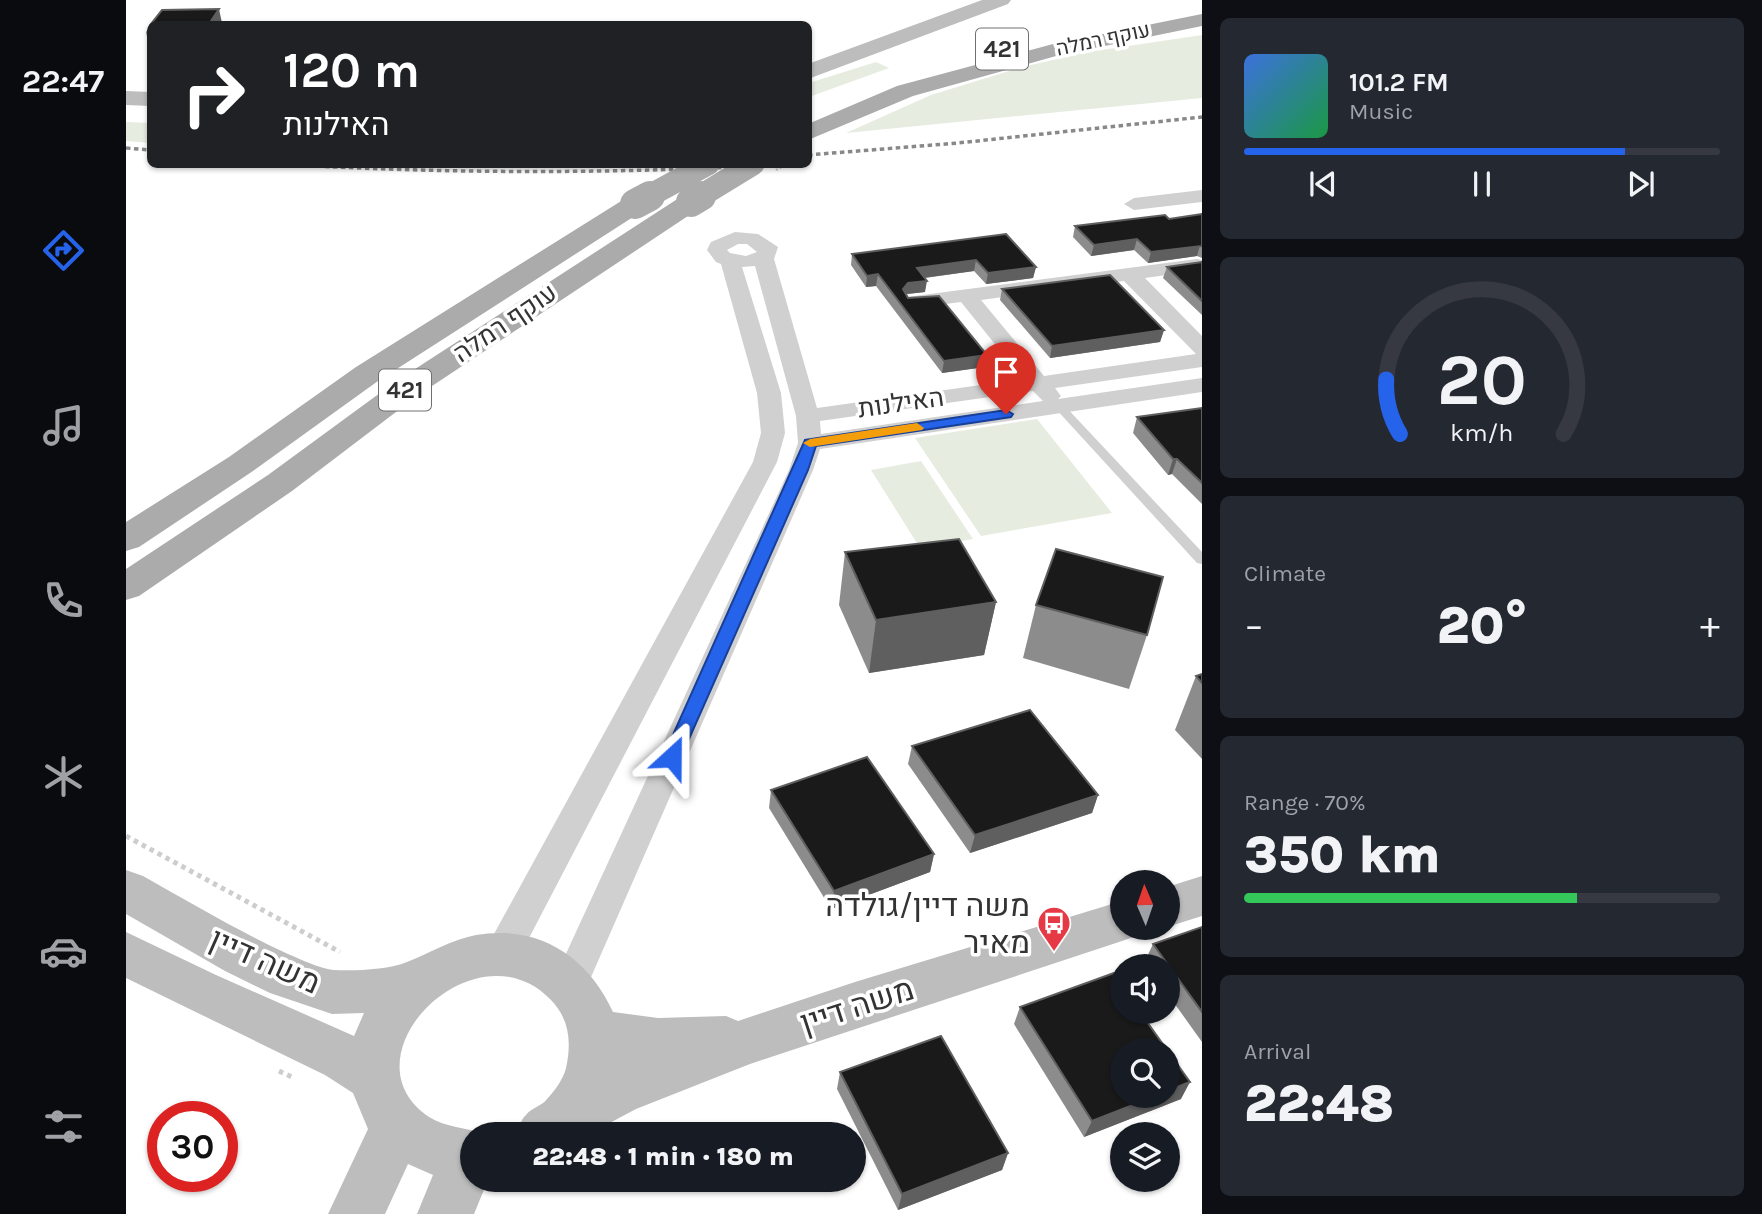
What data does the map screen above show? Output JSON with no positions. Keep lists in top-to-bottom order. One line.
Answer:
{"streets":{"main road":["עוקף רמלה","421","משה דיין"],"street":["האילנות"]},"places":{"bus stop":["משה דיין/גולדה מאיר"]},"north":"top","page":{"tabs":"22:47","turn":["120 m","האילנות"],"song":["101.2 FM","Music"],"tile":["Climate",["Range · 70%","350 km"],["Arrival","22:48"]],"heat":["−","20°","+"],"limit":"30","trip":"22:48 · 1 min · 180 m","gauge":["20","km/h"]}}
